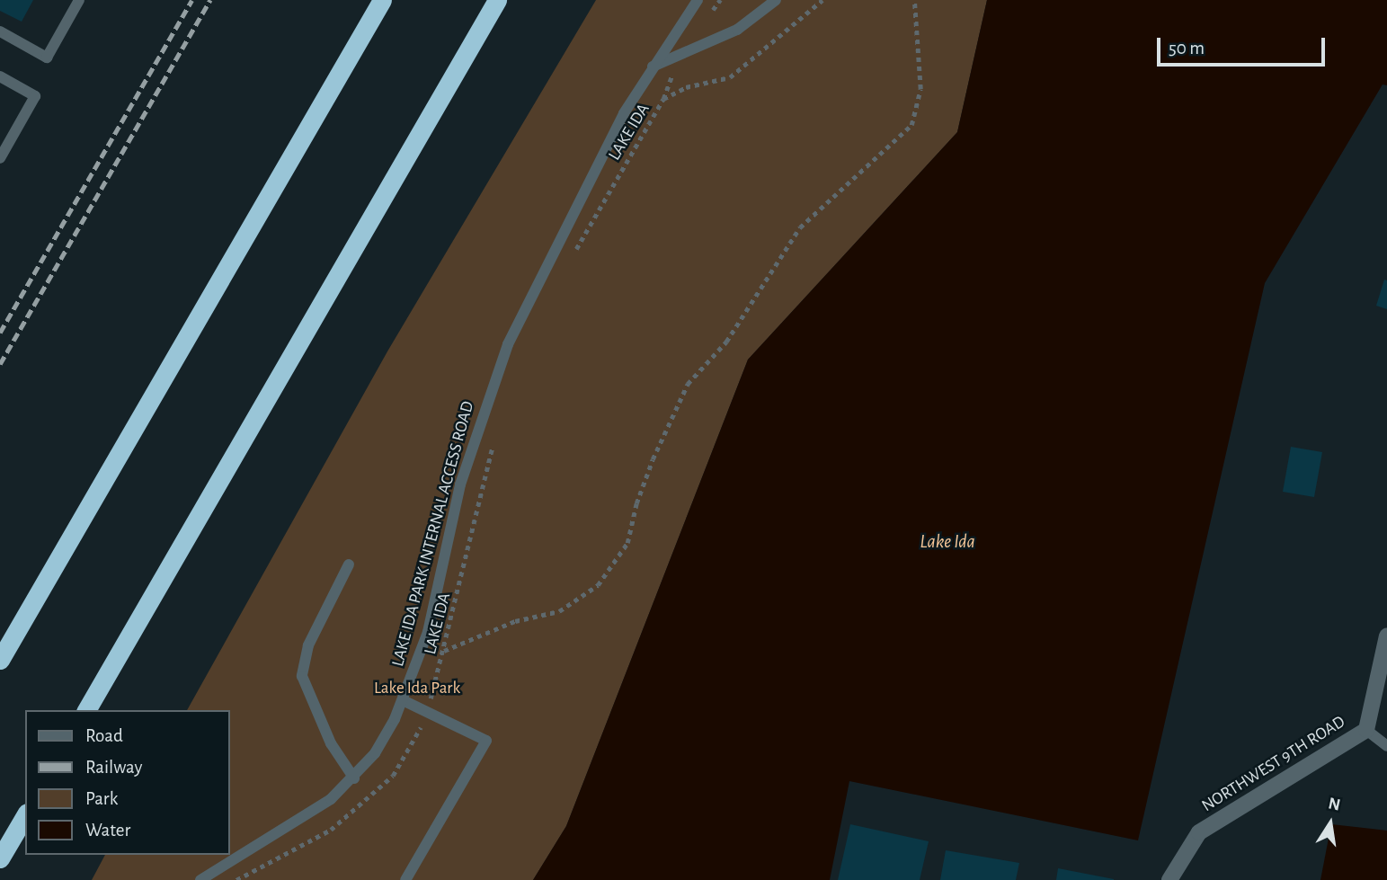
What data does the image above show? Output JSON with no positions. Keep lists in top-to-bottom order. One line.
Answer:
{"streets":{"street":["NORTHWEST 9TH ROAD"],"lane":["LAKE IDA PARK INTERNAL ACCESS ROAD"],"path":["LAKE IDA"]},"water":["Lake Ida"],"parks":["Lake Ida Park"],"legend":["Road","Railway","Park","Water"],"scale_bar":"50 m","north":"top"}
